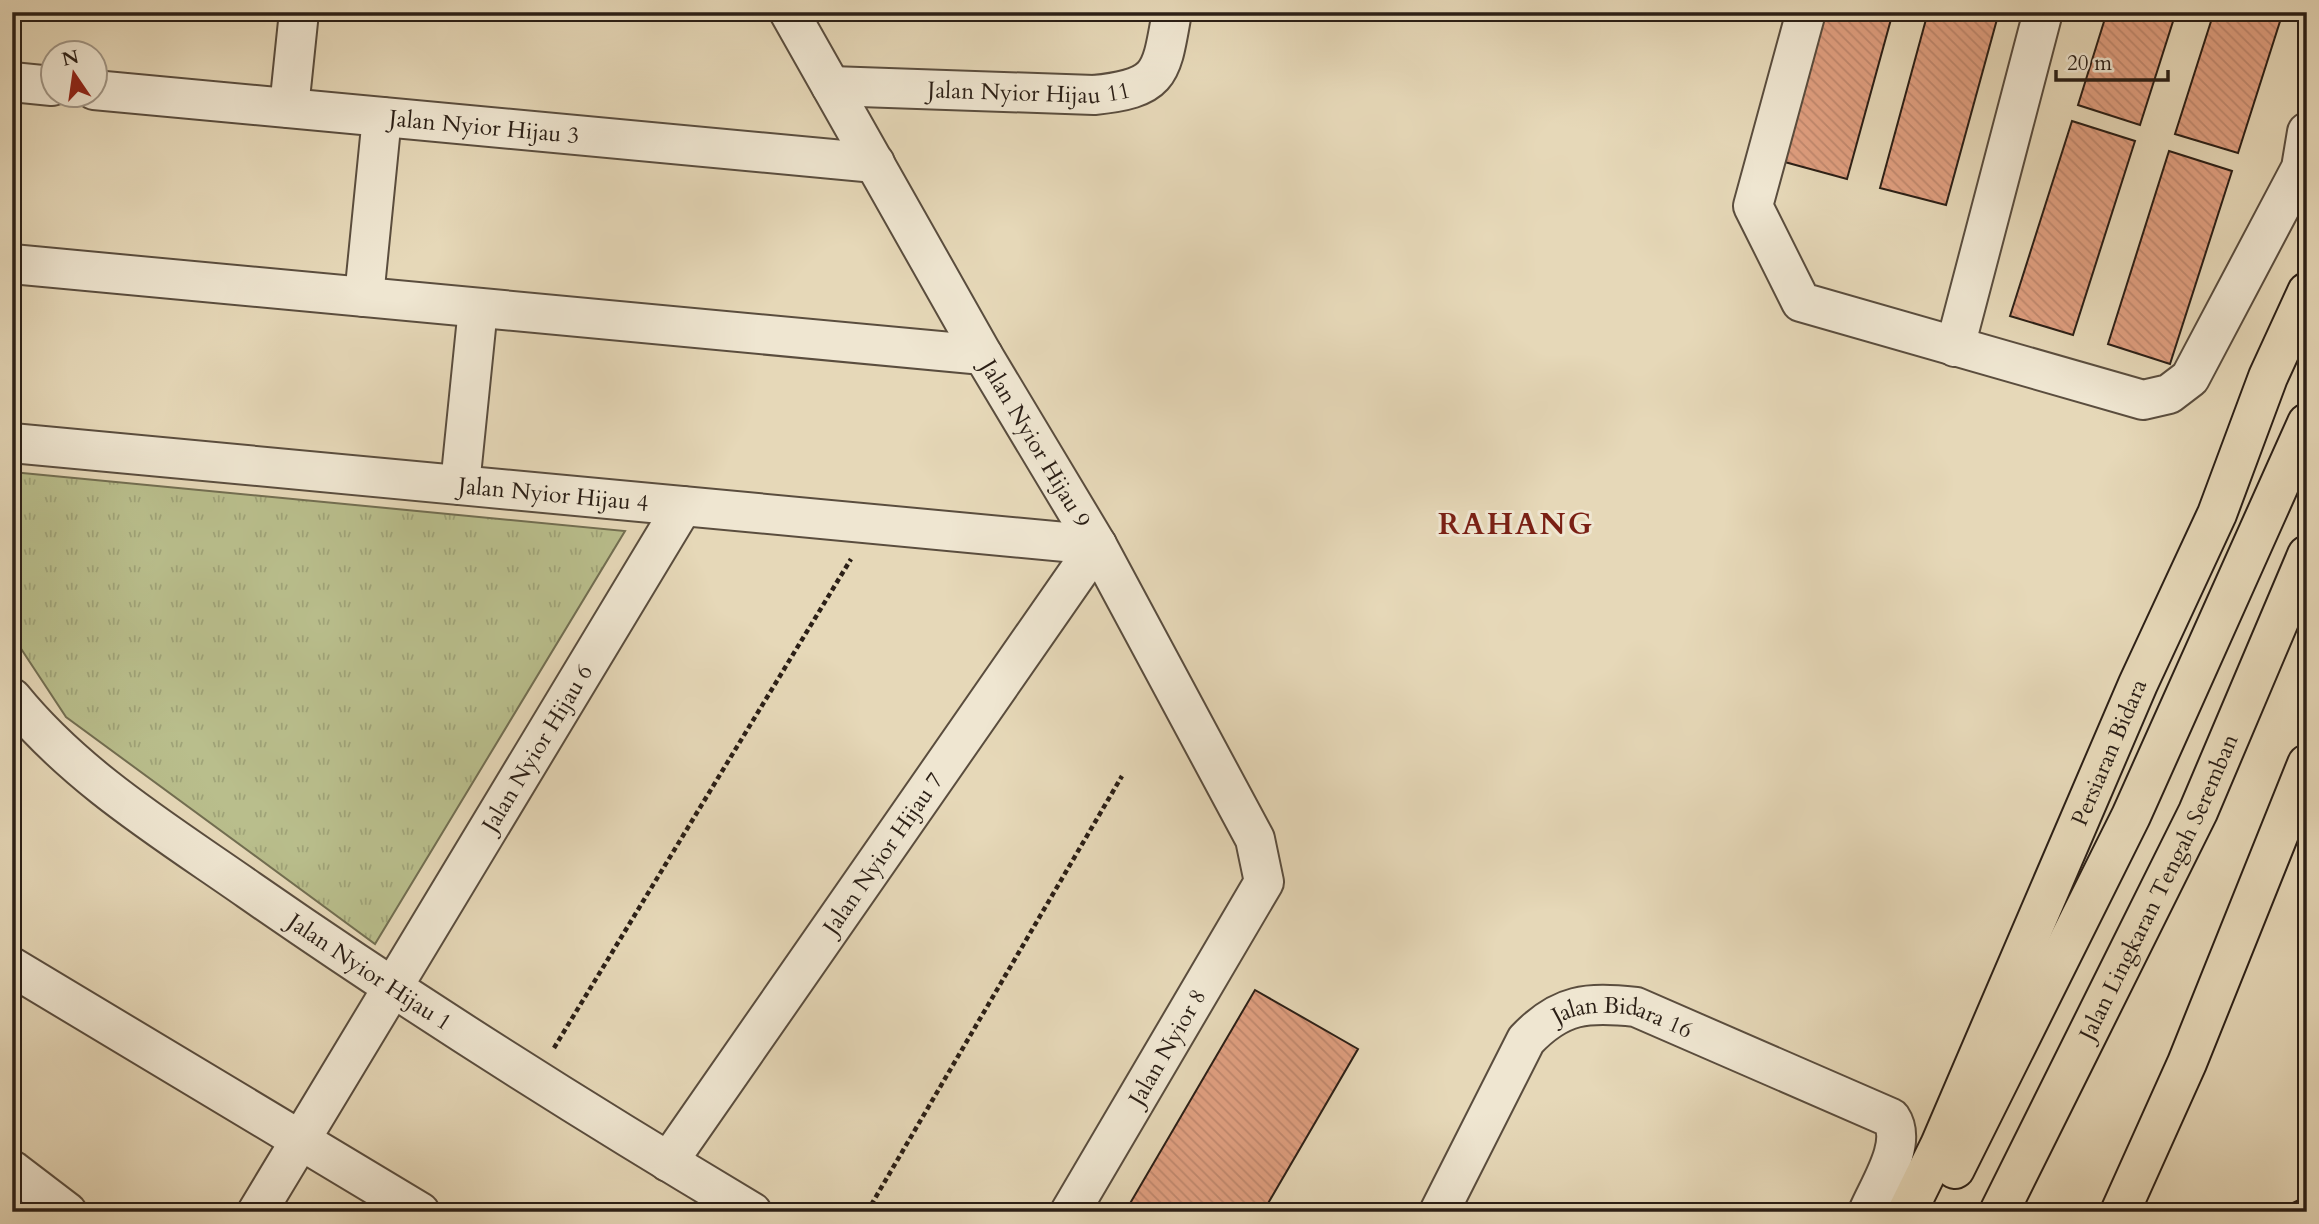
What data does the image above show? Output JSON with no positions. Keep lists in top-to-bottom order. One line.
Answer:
{"streets":{"main road":["Persiaran Bidara","Jalan Lingkaran Tengah Seremban"],"street":["Jalan Nyior Hijau 11","Jalan Nyior Hijau 3","Jalan Nyior Hijau 9","Jalan Nyior Hijau 4","Jalan Nyior Hijau 6","Jalan Nyior Hijau 7","Jalan Nyior Hijau 1","Jalan Bidara 16","Jalan Nyior 8"]},"crossings":[["Jalan Nyior Hijau 11","Jalan Nyior Hijau 9"],["Jalan Nyior Hijau 3","Jalan Nyior Hijau 9"],["Jalan Nyior Hijau 9","Jalan Nyior Hijau 4"],["Jalan Nyior Hijau 9","Jalan Nyior Hijau 7"],["Jalan Nyior Hijau 9","Jalan Nyior 8"],["Jalan Nyior Hijau 4","Jalan Nyior Hijau 6"],["Jalan Nyior Hijau 4","Jalan Nyior Hijau 7"],["Jalan Nyior Hijau 6","Jalan Nyior Hijau 1"],["Jalan Nyior Hijau 7","Jalan Nyior Hijau 1"]],"districts":["RAHANG"],"scale_bar":"20 m","north":"top"}
